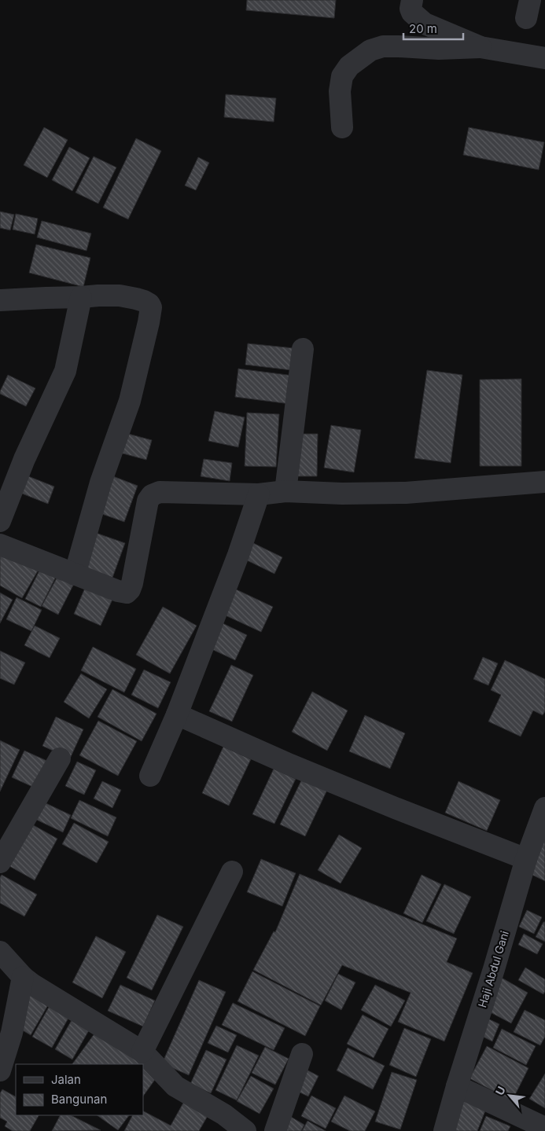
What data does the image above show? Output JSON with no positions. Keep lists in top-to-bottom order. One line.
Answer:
{"streets":{"street":["Haji Abdul Gani"]},"legend":["Jalan","Bangunan"],"scale_bar":"20 m","north":"top left"}
